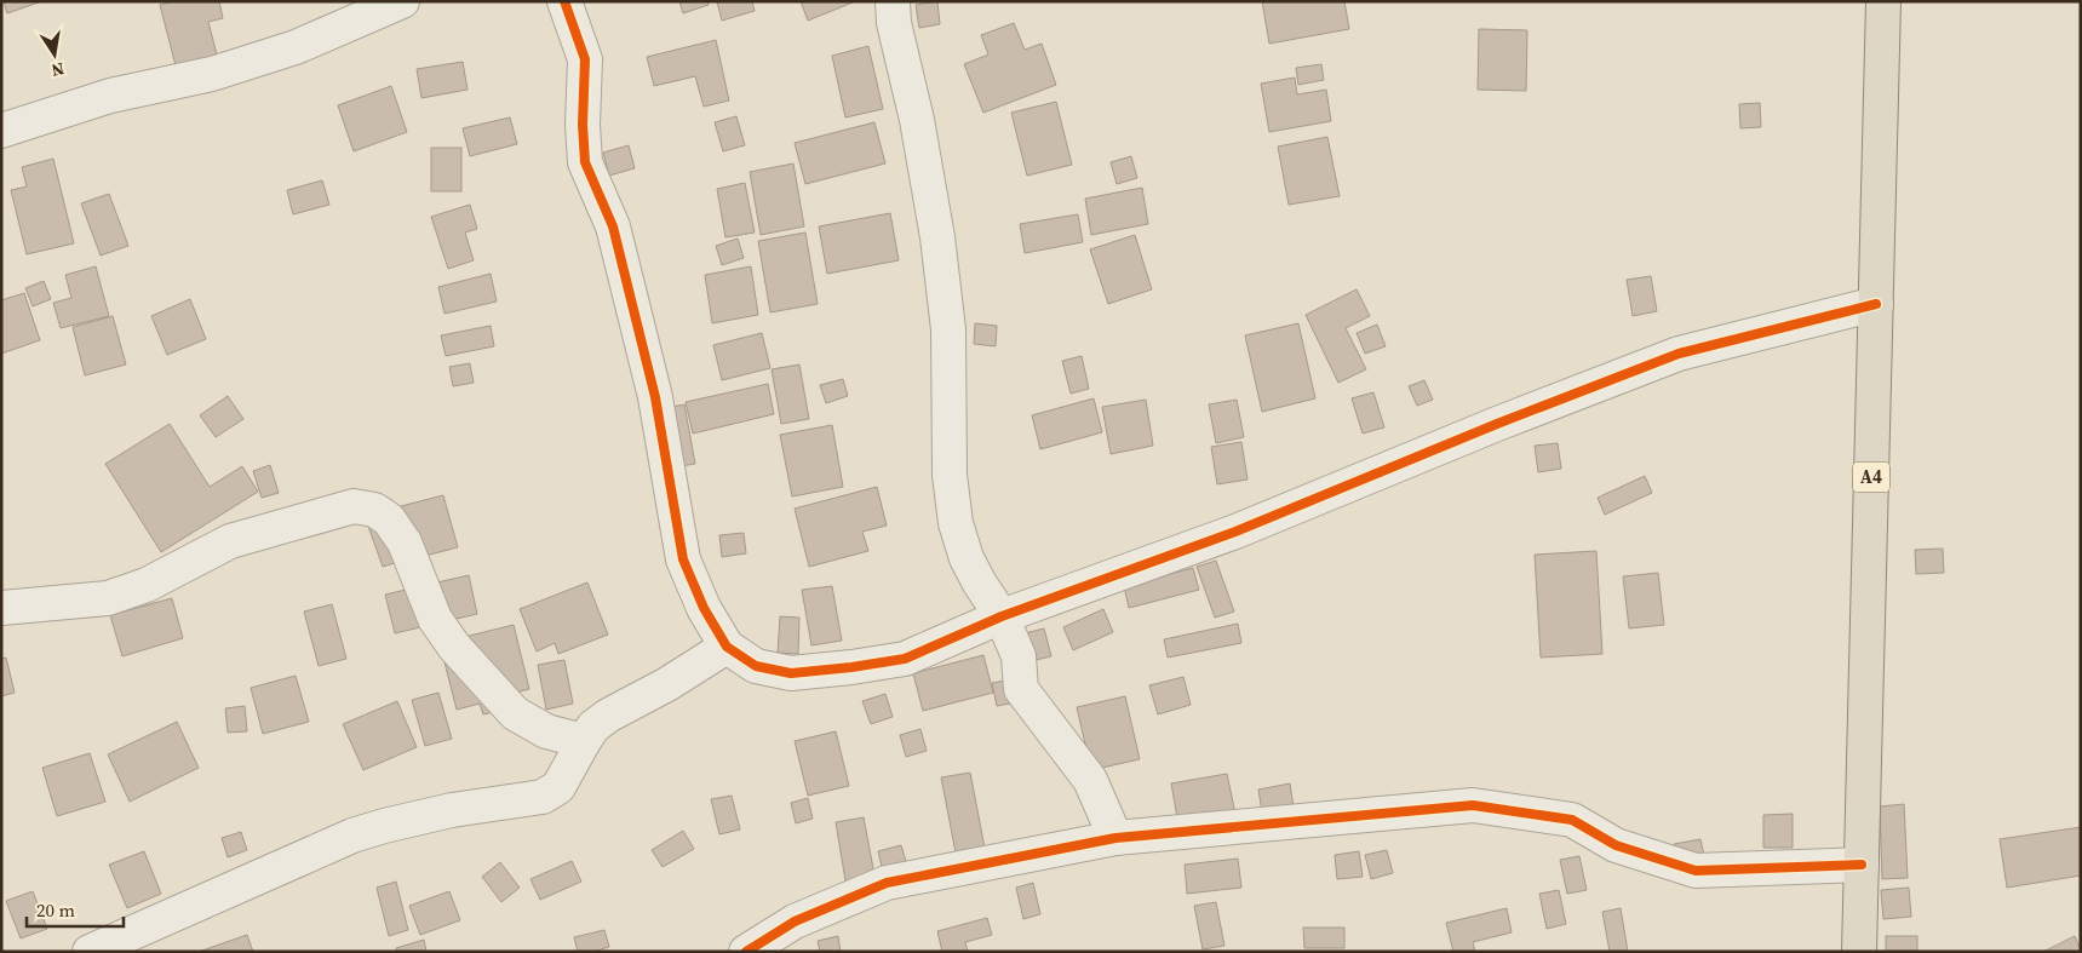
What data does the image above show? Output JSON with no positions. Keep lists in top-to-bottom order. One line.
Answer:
{"streets":{"highway":["A4"]},"scale_bar":"20 m","north":"bottom"}
